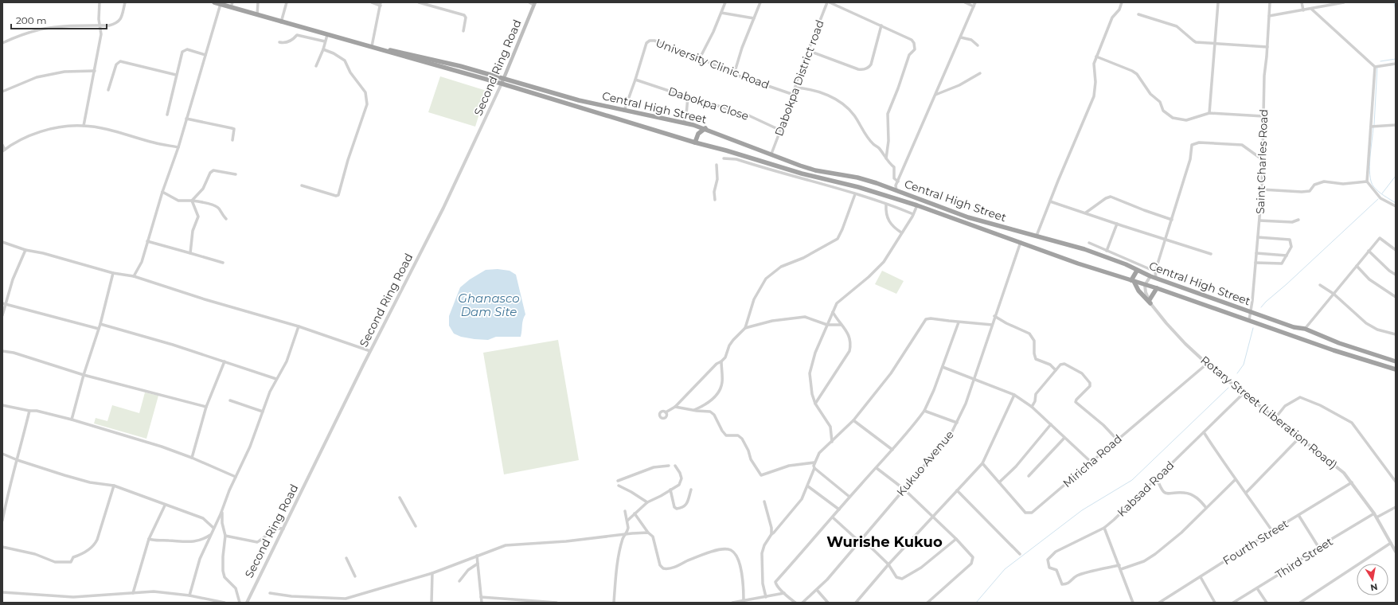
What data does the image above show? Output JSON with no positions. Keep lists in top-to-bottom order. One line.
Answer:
{"streets":{"highway":["Central High Street"],"main road":["Second Ring Road"],"street":["University Clinic Road","Dabokpa District road","Dabokpa Close","Saint Charles Road","Rotary Street (Liberation Road)","Miricha Road","Kukuo Avenue","Kabsad Road","Fourth Street","Third Street"]},"crossings":[["University Clinic Road","Dabokpa District road"],["University Clinic Road","Dabokpa Close"],["University Clinic Road","Central High Street"],["Second Ring Road","Central High Street"],["Dabokpa District road","Dabokpa Close"],["Dabokpa District road","Central High Street"],["Central High Street","Saint Charles Road"],["Central High Street","Rotary Street (Liberation Road)"],["Central High Street","Kukuo Avenue"],["Rotary Street (Liberation Road)","Miricha Road"],["Rotary Street (Liberation Road)","Kabsad Road"],["Rotary Street (Liberation Road)","Fourth Street"],["Rotary Street (Liberation Road)","Third Street"]],"districts":["Wurishe Kukuo"],"water":["Ghanasco Dam Site"],"scale_bar":"200 m","north":"bottom"}
